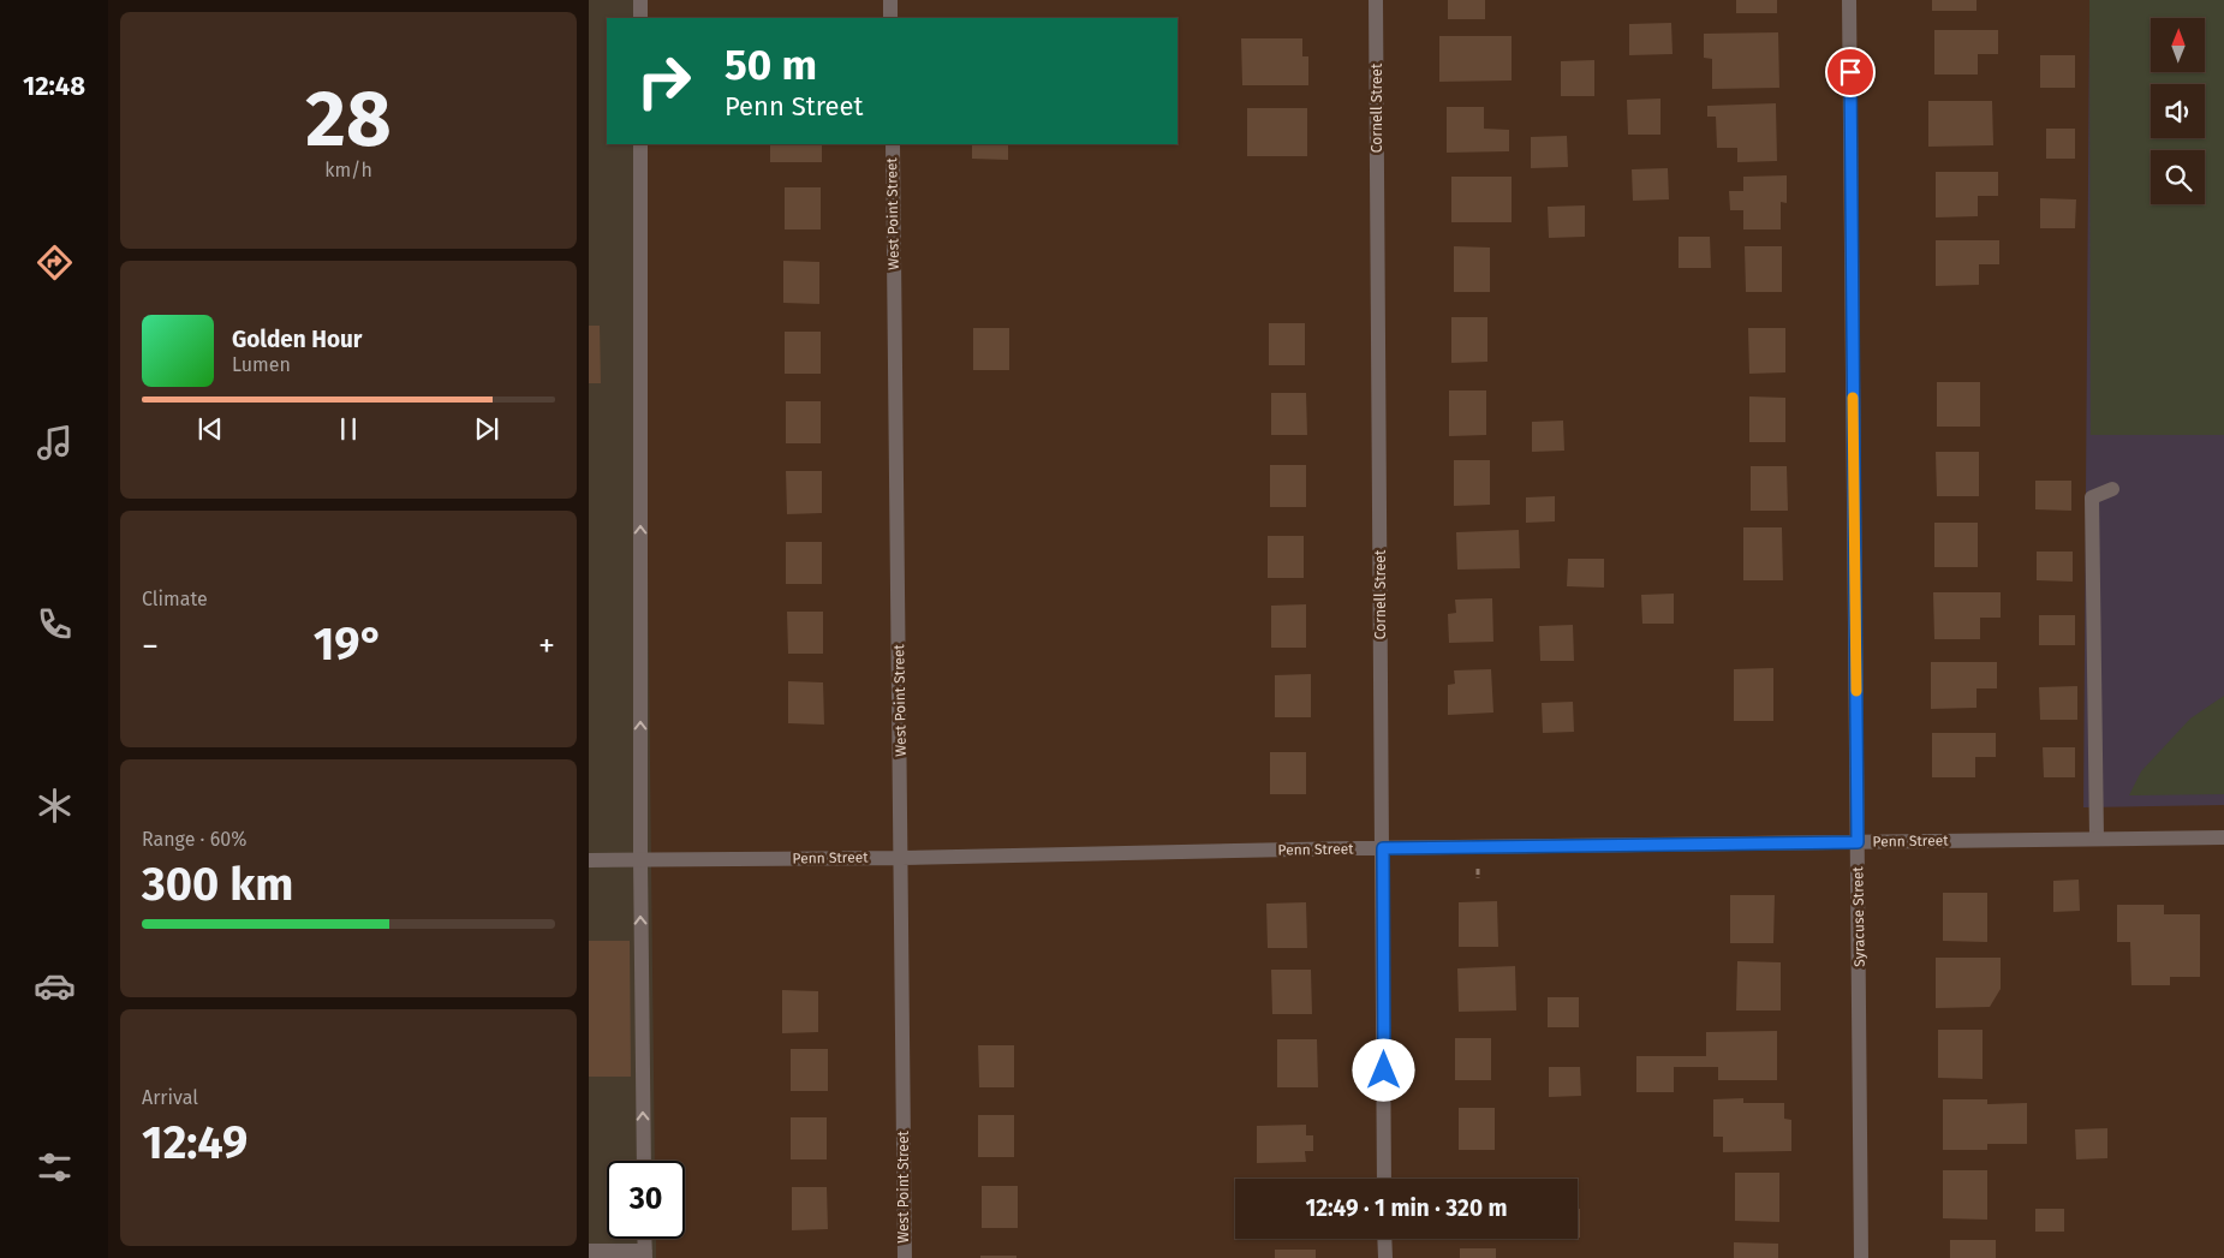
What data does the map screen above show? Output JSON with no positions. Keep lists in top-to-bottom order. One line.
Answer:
{"streets":{"street":["Cornell Street","West Point Street","Penn Street","Syracuse Street"]},"crossings":[["Cornell Street","Penn Street"],["West Point Street","Penn Street"],["Penn Street","Syracuse Street"]],"north":"top","page":{"tabs":"12:48","tile":[["28","km/h"],"Climate",["Range · 60%","300 km"],["Arrival","12:49"]],"turn":["50 m","Penn Street"],"song":["Golden Hour","Lumen"],"heat":["−","19°","+"],"limit":"30","trip":"12:49 · 1 min · 320 m"}}
